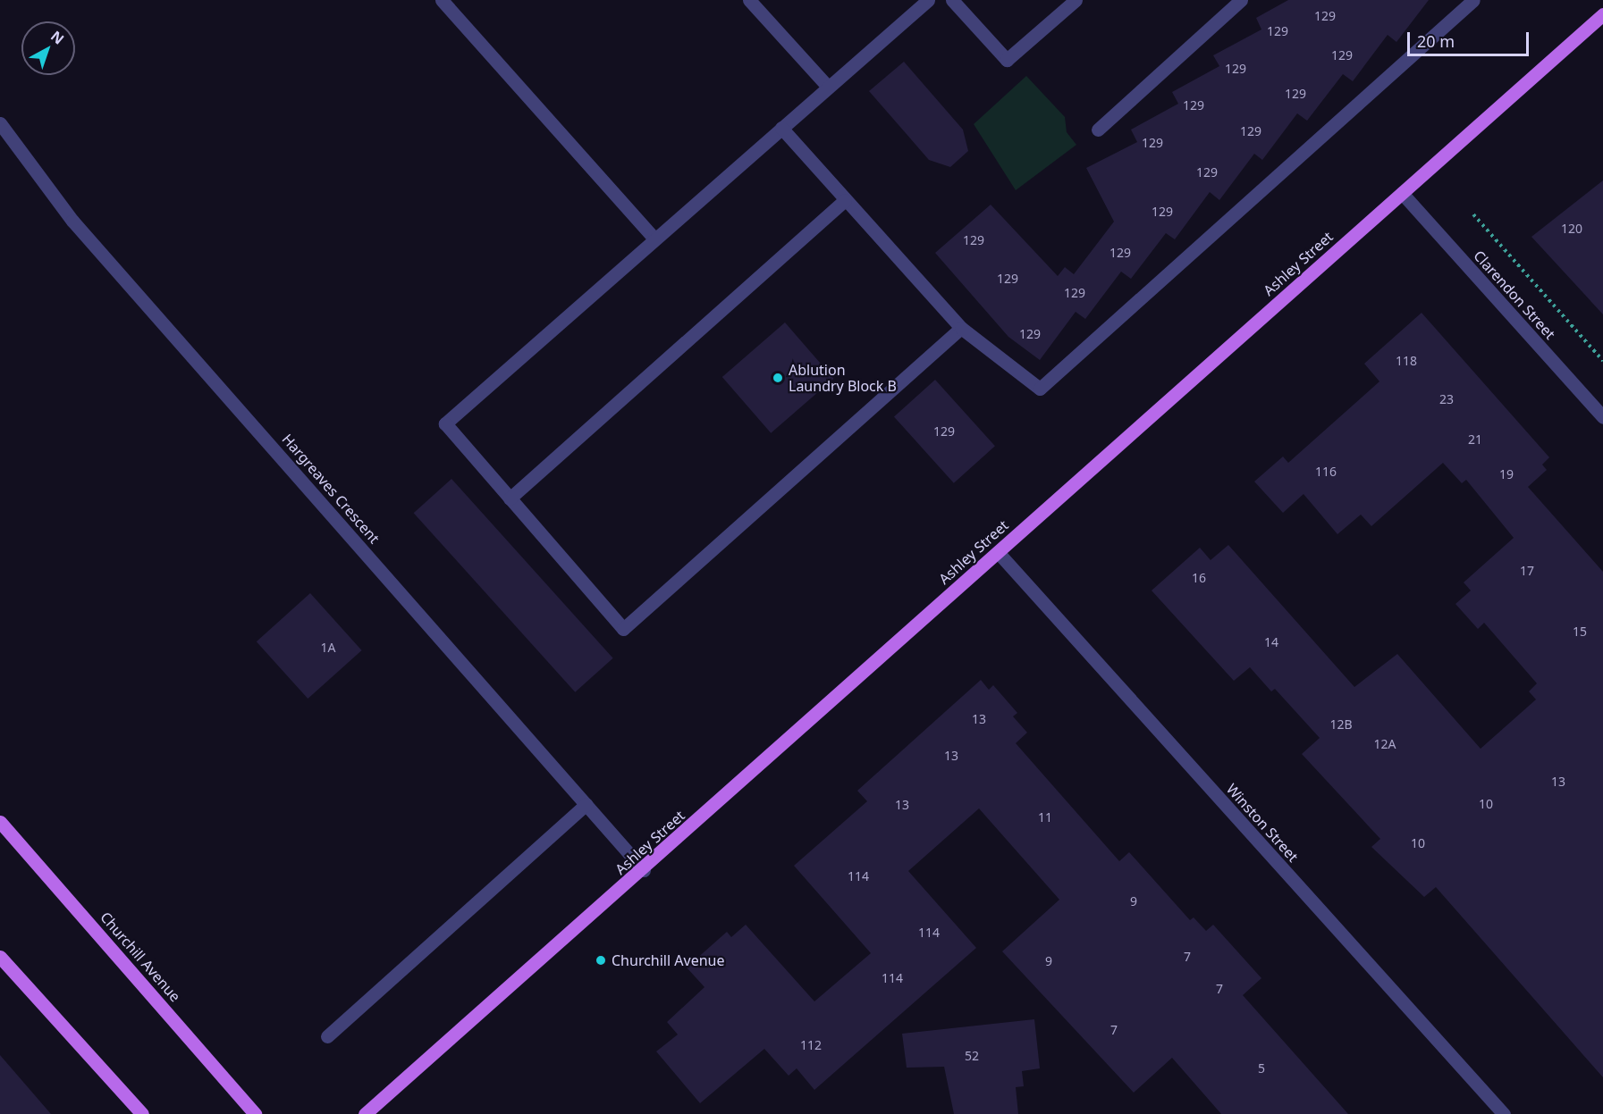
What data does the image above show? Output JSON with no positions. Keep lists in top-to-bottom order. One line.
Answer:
{"streets":{"main road":["Ashley Street","Churchill Avenue"],"street":["Clarendon Street","Hargreaves Crescent","Winston Street"]},"crossings":[["Ashley Street","Clarendon Street"],["Ashley Street","Hargreaves Crescent"],["Ashley Street","Winston Street"]],"places":["Ablution Laundry Block B","Churchill Avenue"],"house_numbers":["129","129","129","129","129","129","129","129","129","129","120","129","129","129","129","129","118","23","129","21","116","19","17","16","15","14","1A","13","12B","12A","13","13","10","13","11","10","114","9","114","7","9","114","7","7","112","52","5"],"scale_bar":"20 m","north":"top right"}
